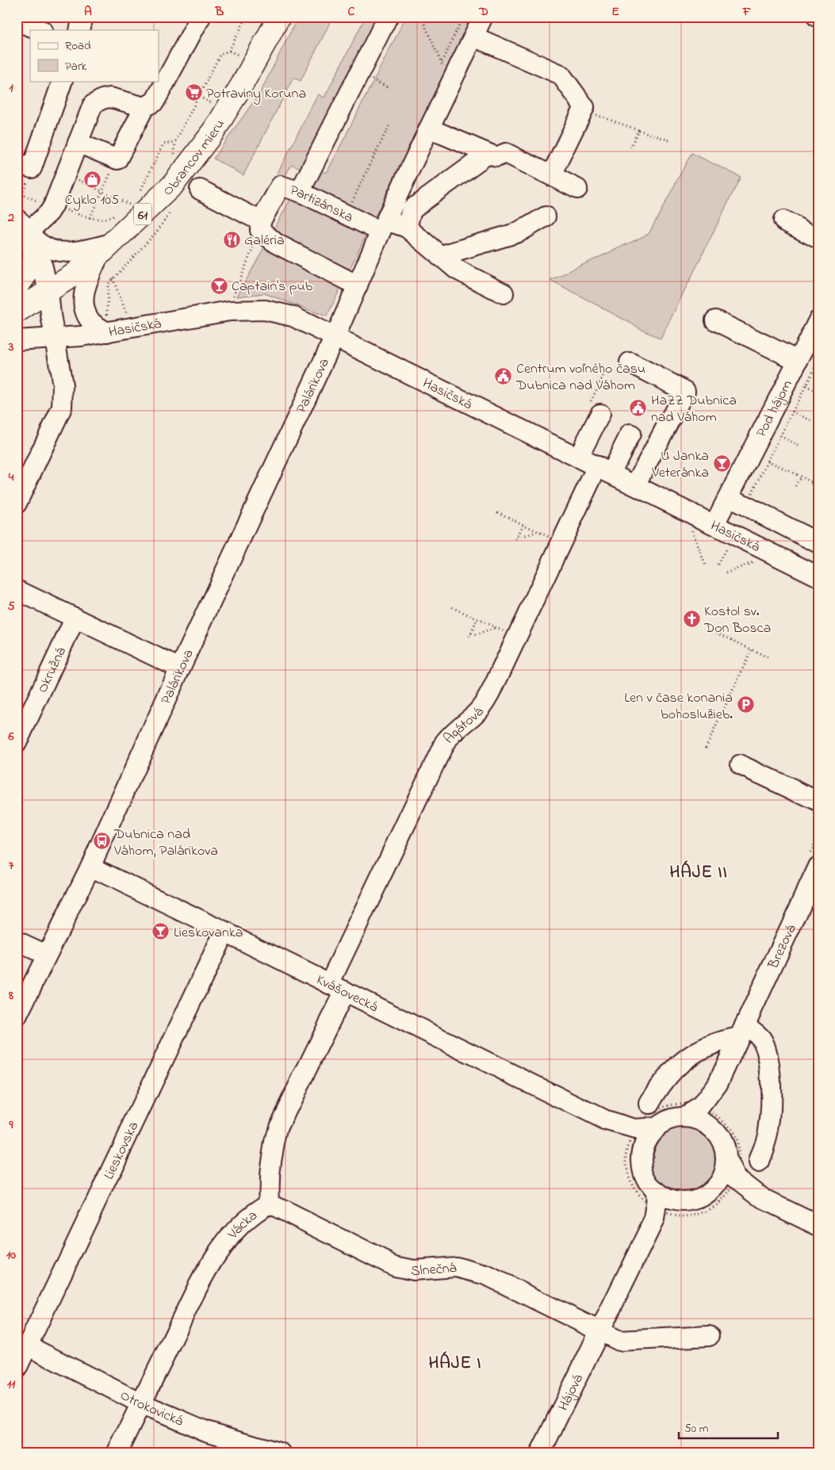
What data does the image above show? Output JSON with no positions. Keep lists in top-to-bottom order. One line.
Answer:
{"streets":{"main road":["Obrancov mieru","61"],"street":["Partizánska","Hasičská","Palárikova","Pod hájom","Okružná","Agátová","Brezová","Kvášovecká","Lieskovska","Vácka","Slnečná","Hájová","Otrokovická"]},"crossings":[["Hasičská","Palárikova"],["Hasičská","Pod hájom"],["Hasičská","Agátová"],["Palárikova","Kvášovecká"],["Agátová","Kvášovecká"],["Agátová","Vácka"],["Brezová","Kvášovecká"],["Brezová","Hájová"],["Kvášovecká","Lieskovska"],["Kvášovecká","Vácka"],["Kvášovecká","Hájová"],["Lieskovska","Otrokovická"],["Vácka","Slnečná"],["Vácka","Otrokovická"],["Slnečná","Hájová"]],"districts":["HÁJE II","HÁJE I"],"places":{"supermarket":["Potraviny Koruna"],"shop":["Cyklo 105"],"restaurant":["Galéria"],"bar":["Captain's pub","U Janka Veteránka","Lieskovanka"],"public building":["Centrum voľného času Dubnica nad Váhom","HaZZ Dubnica nad Váhom"],"church":["Kostol sv. Don Bosca"],"parking":["Len v čase konania bohoslužieb."],"bus stop":["Dubnica nad Váhom, Palárikova"]},"legend":["Road","Park"],"scale_bar":"50 m","grid":{"columns":["A","B","C","D","E","F"],"rows":["1","2","3","4","5","6","7","8","9","10","11"]}}
